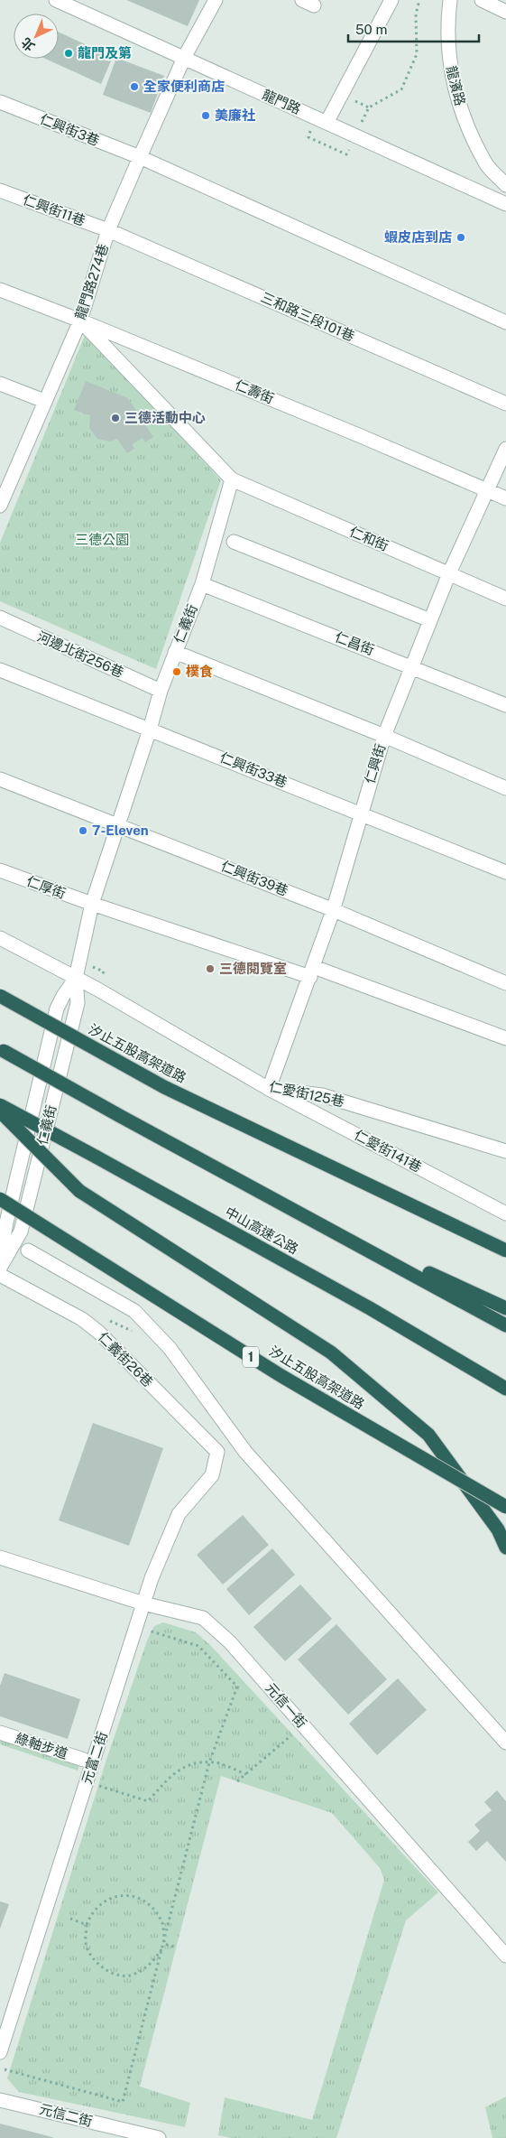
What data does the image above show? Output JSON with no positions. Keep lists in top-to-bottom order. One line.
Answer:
{"streets":{"highway":["汐止五股高架道路","中山高速公路","1"],"street":["龍濱路","龍門路","仁興街3巷","仁興街11巷","龍門路274巷","三和路三段101巷","仁壽街","仁和街","仁義街","仁昌街","河邊北街256巷","仁興街","仁興街33巷","仁興街39巷","仁厚街","仁愛街125巷","仁愛街141巷","仁義街26巷","元信一街","綠軸步道","元富二街","元信二街"]},"crossings":[["龍門路","龍門路274巷"],["仁興街3巷","龍門路274巷"],["仁興街11巷","龍門路274巷"],["仁興街11巷","三和路三段101巷"],["龍門路274巷","三和路三段101巷"],["龍門路274巷","仁壽街"],["仁壽街","仁興街"],["仁和街","仁義街"],["仁和街","仁興街"],["仁義街","仁昌街"],["仁義街","河邊北街256巷"],["仁義街","仁興街33巷"],["仁義街","仁興街39巷"],["仁義街","仁厚街"],["仁義街","仁愛街125巷"],["仁昌街","仁興街"],["仁興街","仁興街33巷"],["仁興街","仁興街39巷"],["仁興街","仁厚街"],["仁興街","仁愛街125巷"],["仁興街","仁愛街141巷"],["仁愛街125巷","仁愛街141巷"],["仁義街26巷","元富二街"],["元信一街","元富二街"]],"parks":["三德公園"],"places":["龍門及第","全家便利商店","美廉社","蝦皮店到店","三德活動中心","樸食","7-Eleven","三德閱覽室"],"scale_bar":"50 m","north":"bottom left"}
